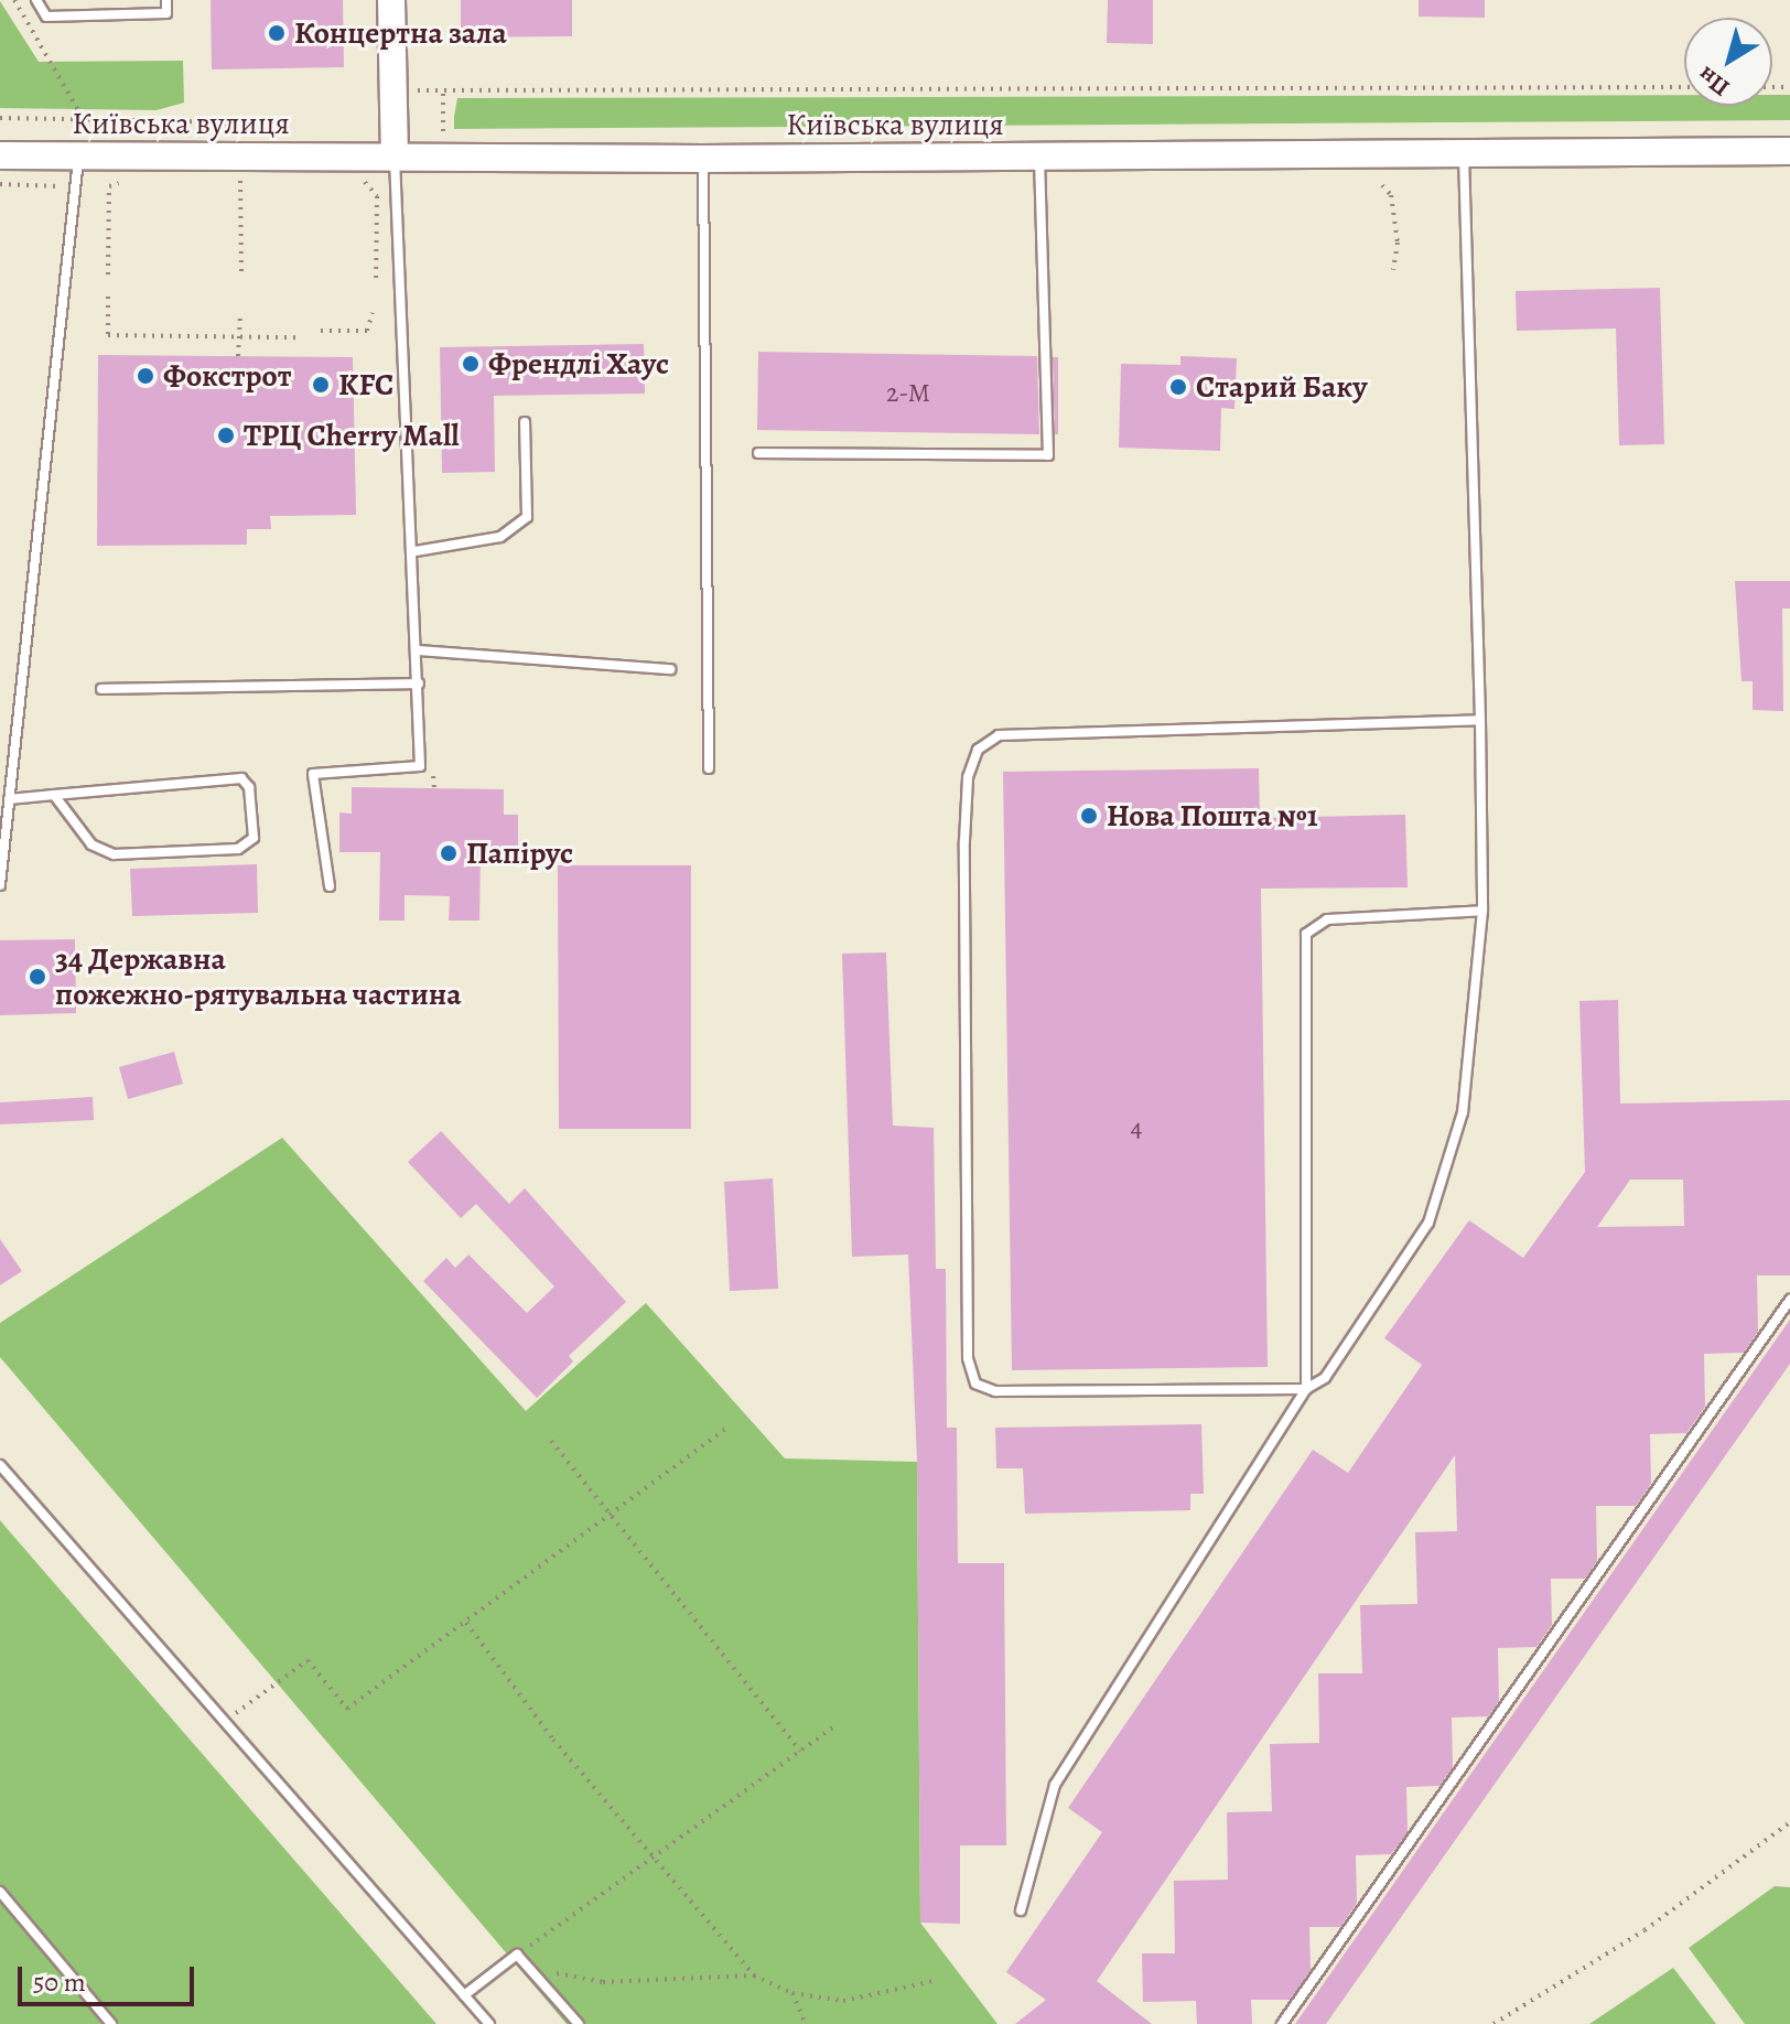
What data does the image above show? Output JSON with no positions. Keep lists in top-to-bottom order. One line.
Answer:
{"streets":{"main road":["Київська вулиця"]},"places":["Концертна зала","Френдлі Хаус","Фокстрот","KFC","Старий Баку","ТРЦ Cherry Mall","Нова Пошта №1","Папірус","34 Державна пожежно-рятувальна частина"],"house_numbers":["2-М","4"],"scale_bar":"50 m","north":"bottom left"}
